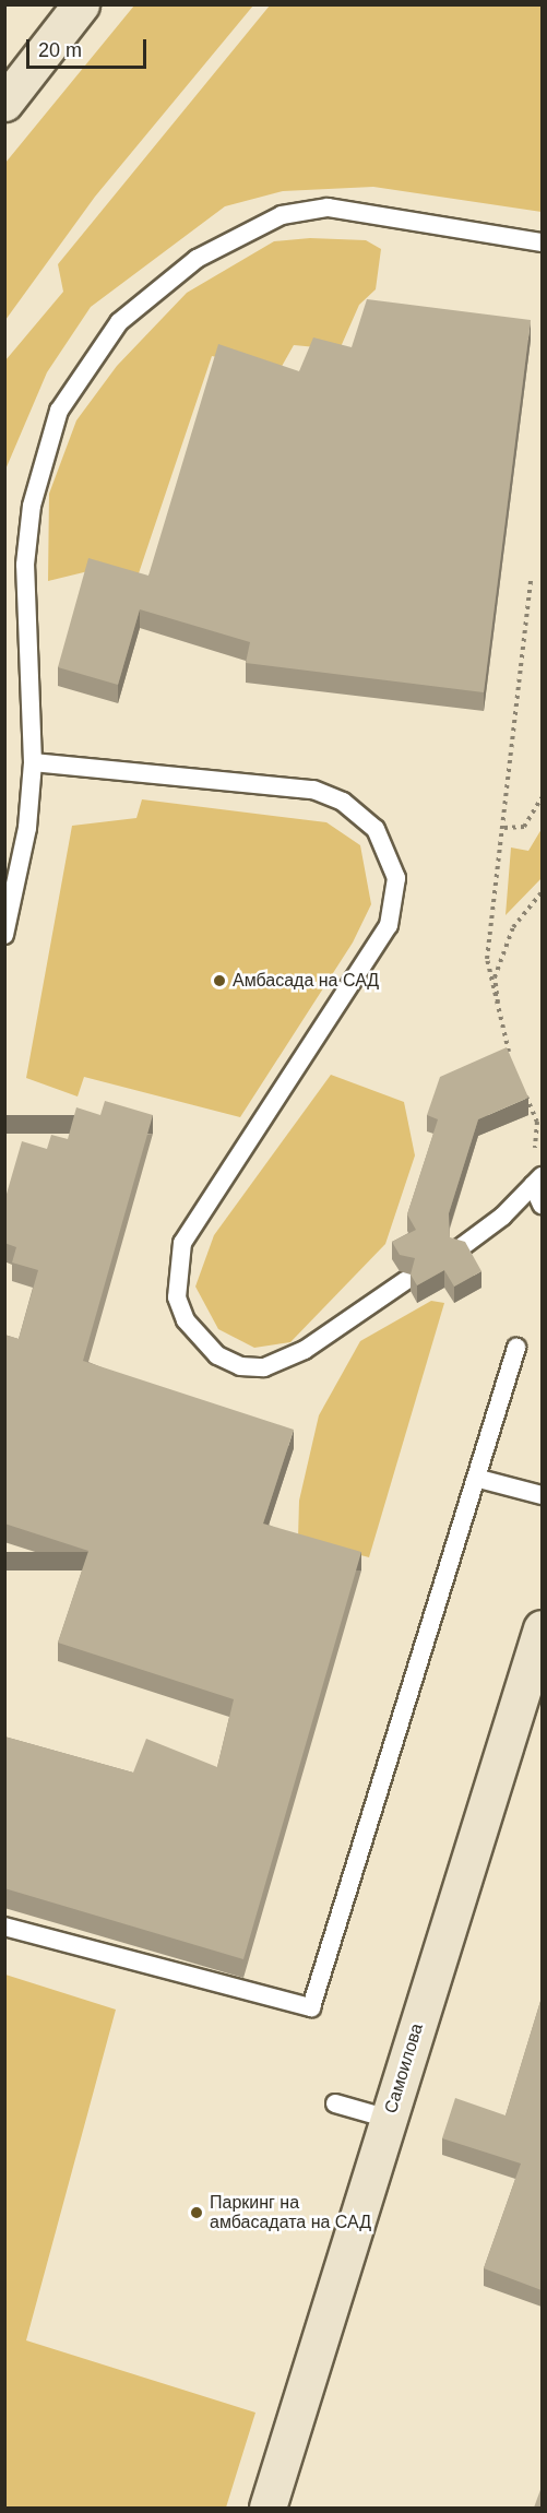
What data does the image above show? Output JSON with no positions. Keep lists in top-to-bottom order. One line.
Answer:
{"streets":{"street":["Самоилова"]},"places":["Амбасада на САД","Паркинг на амбасадата на САД"],"scale_bar":"20 m"}
